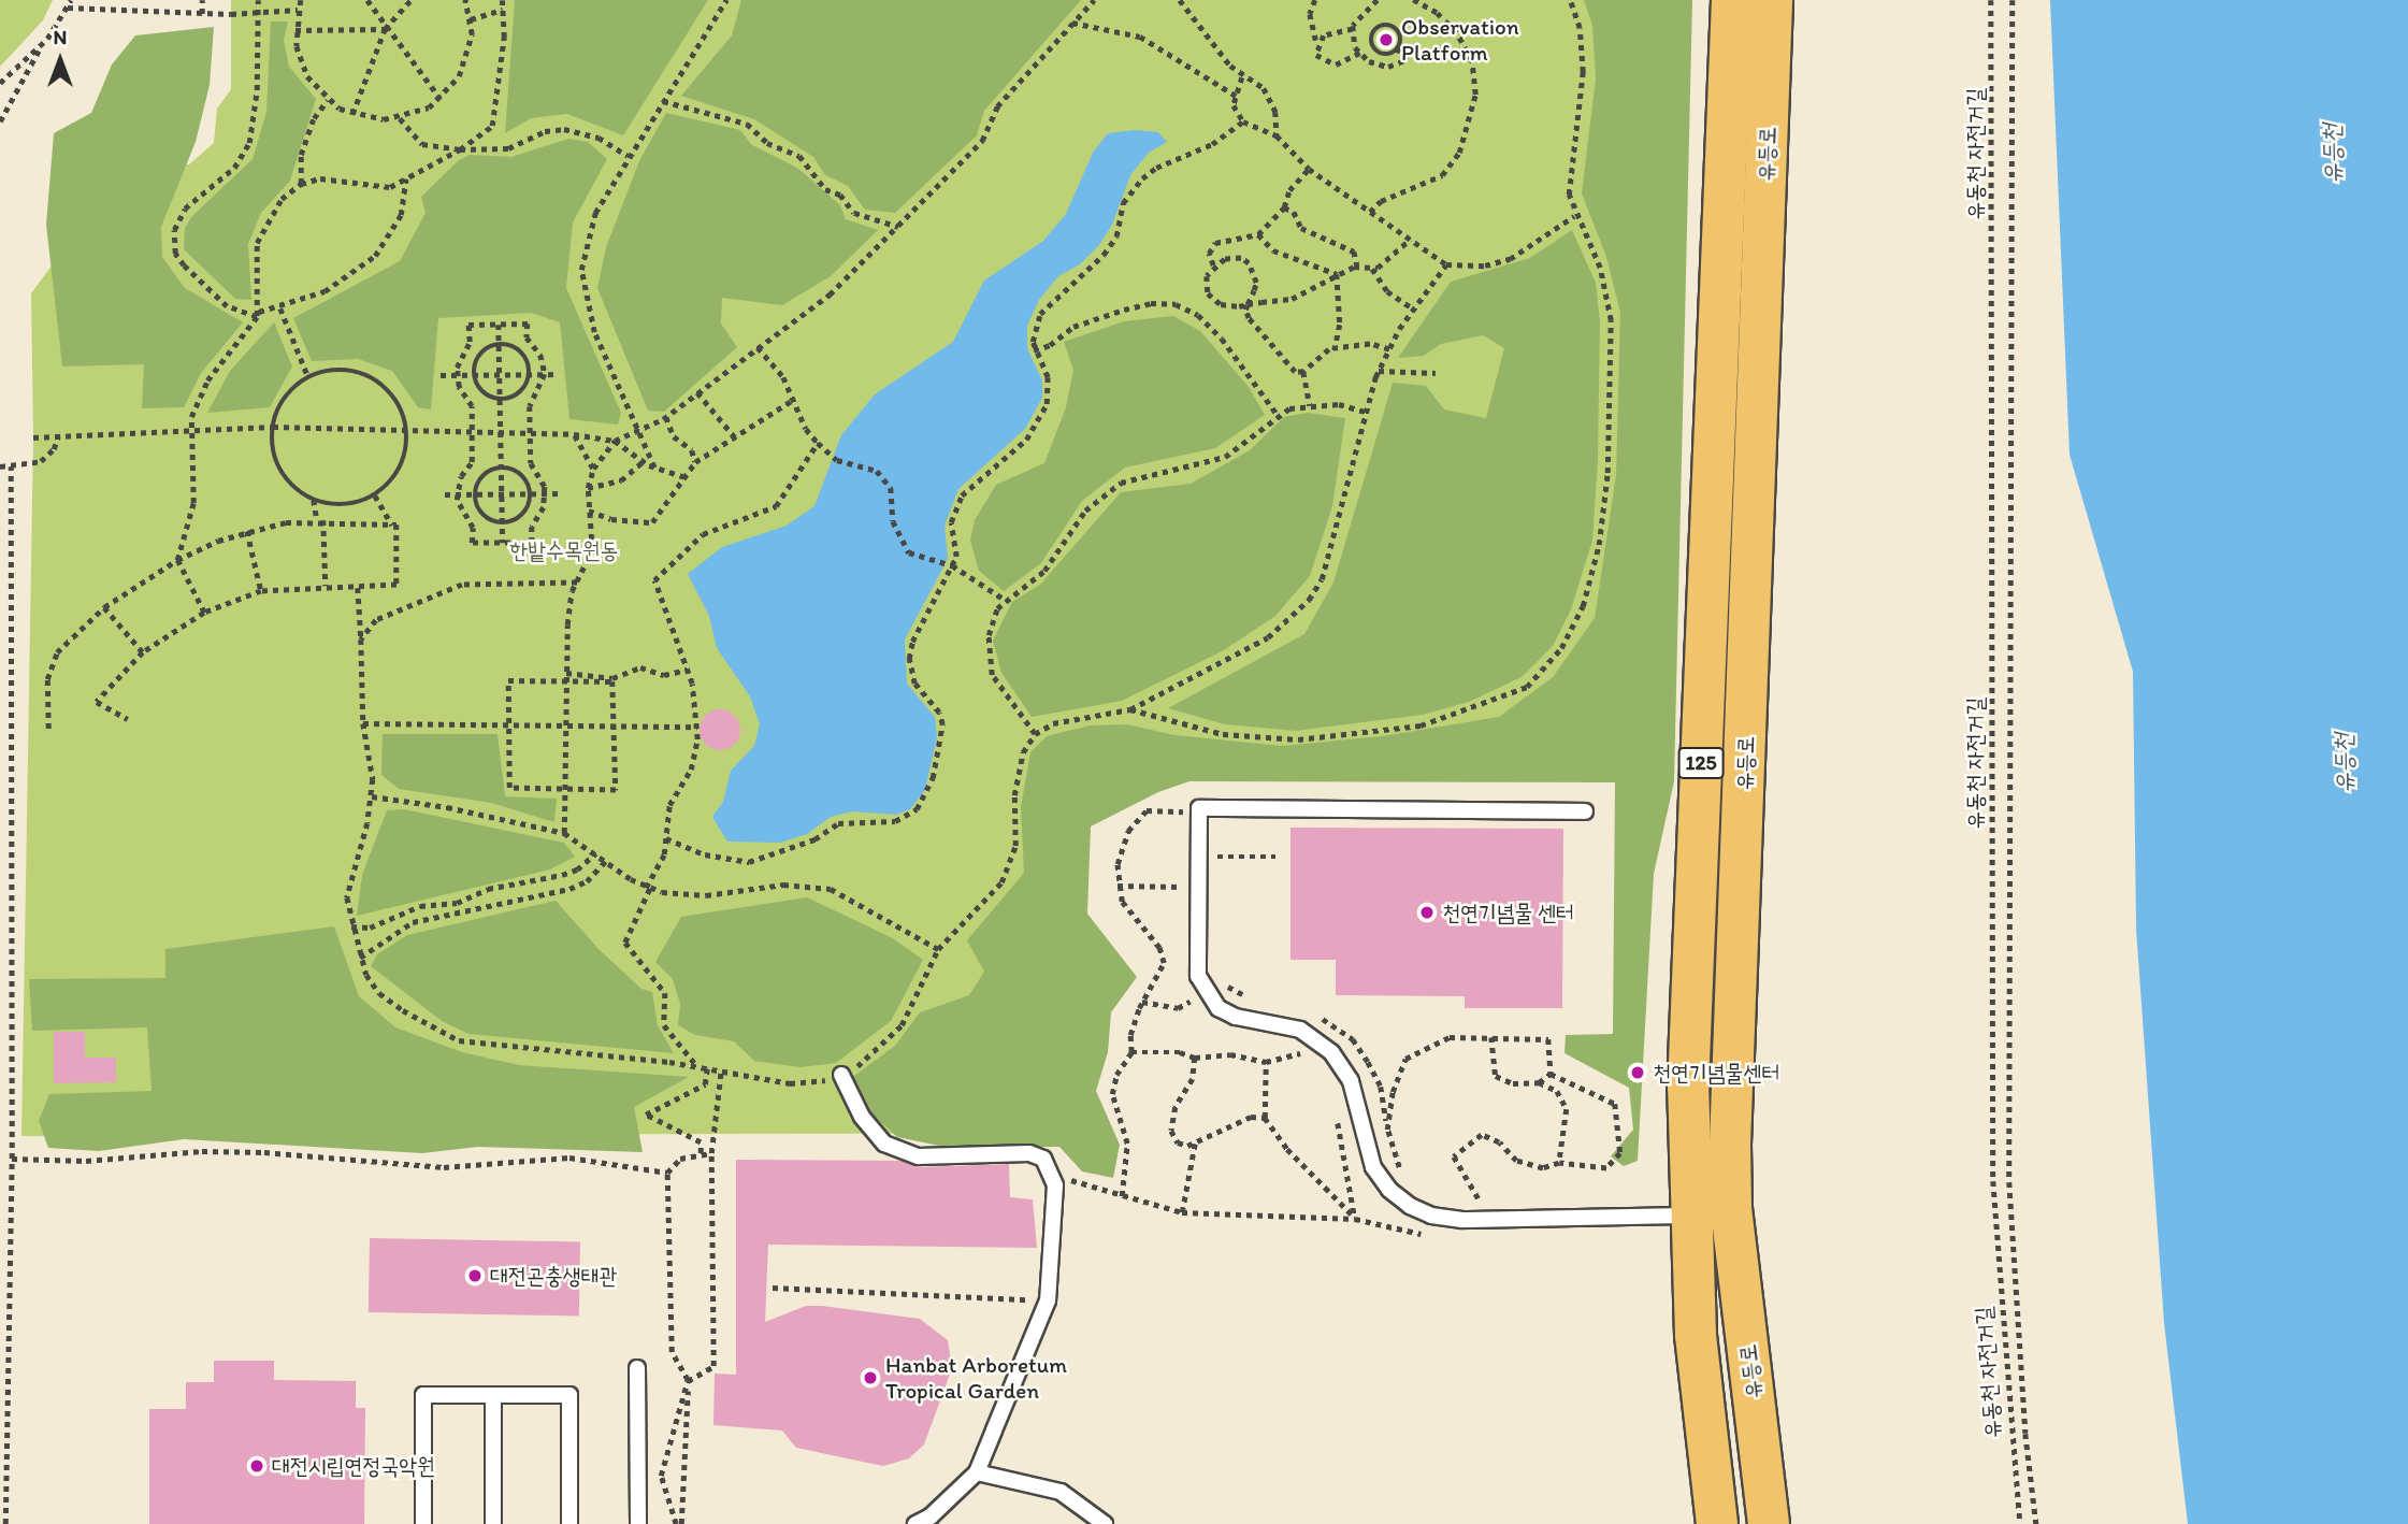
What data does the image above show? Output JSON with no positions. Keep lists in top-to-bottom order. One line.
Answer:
{"streets":{"main road":["유등로","125"],"path":["유동천 자전거길"]},"water":["유등천"],"parks":["한밭수목원동"],"places":["Observation Platform","천연기념물 센터","천연기념물센터","대전곤충생태관","Hanbat Arboretum Tropical Garden","대전시립연정국악원"],"north":"top"}
